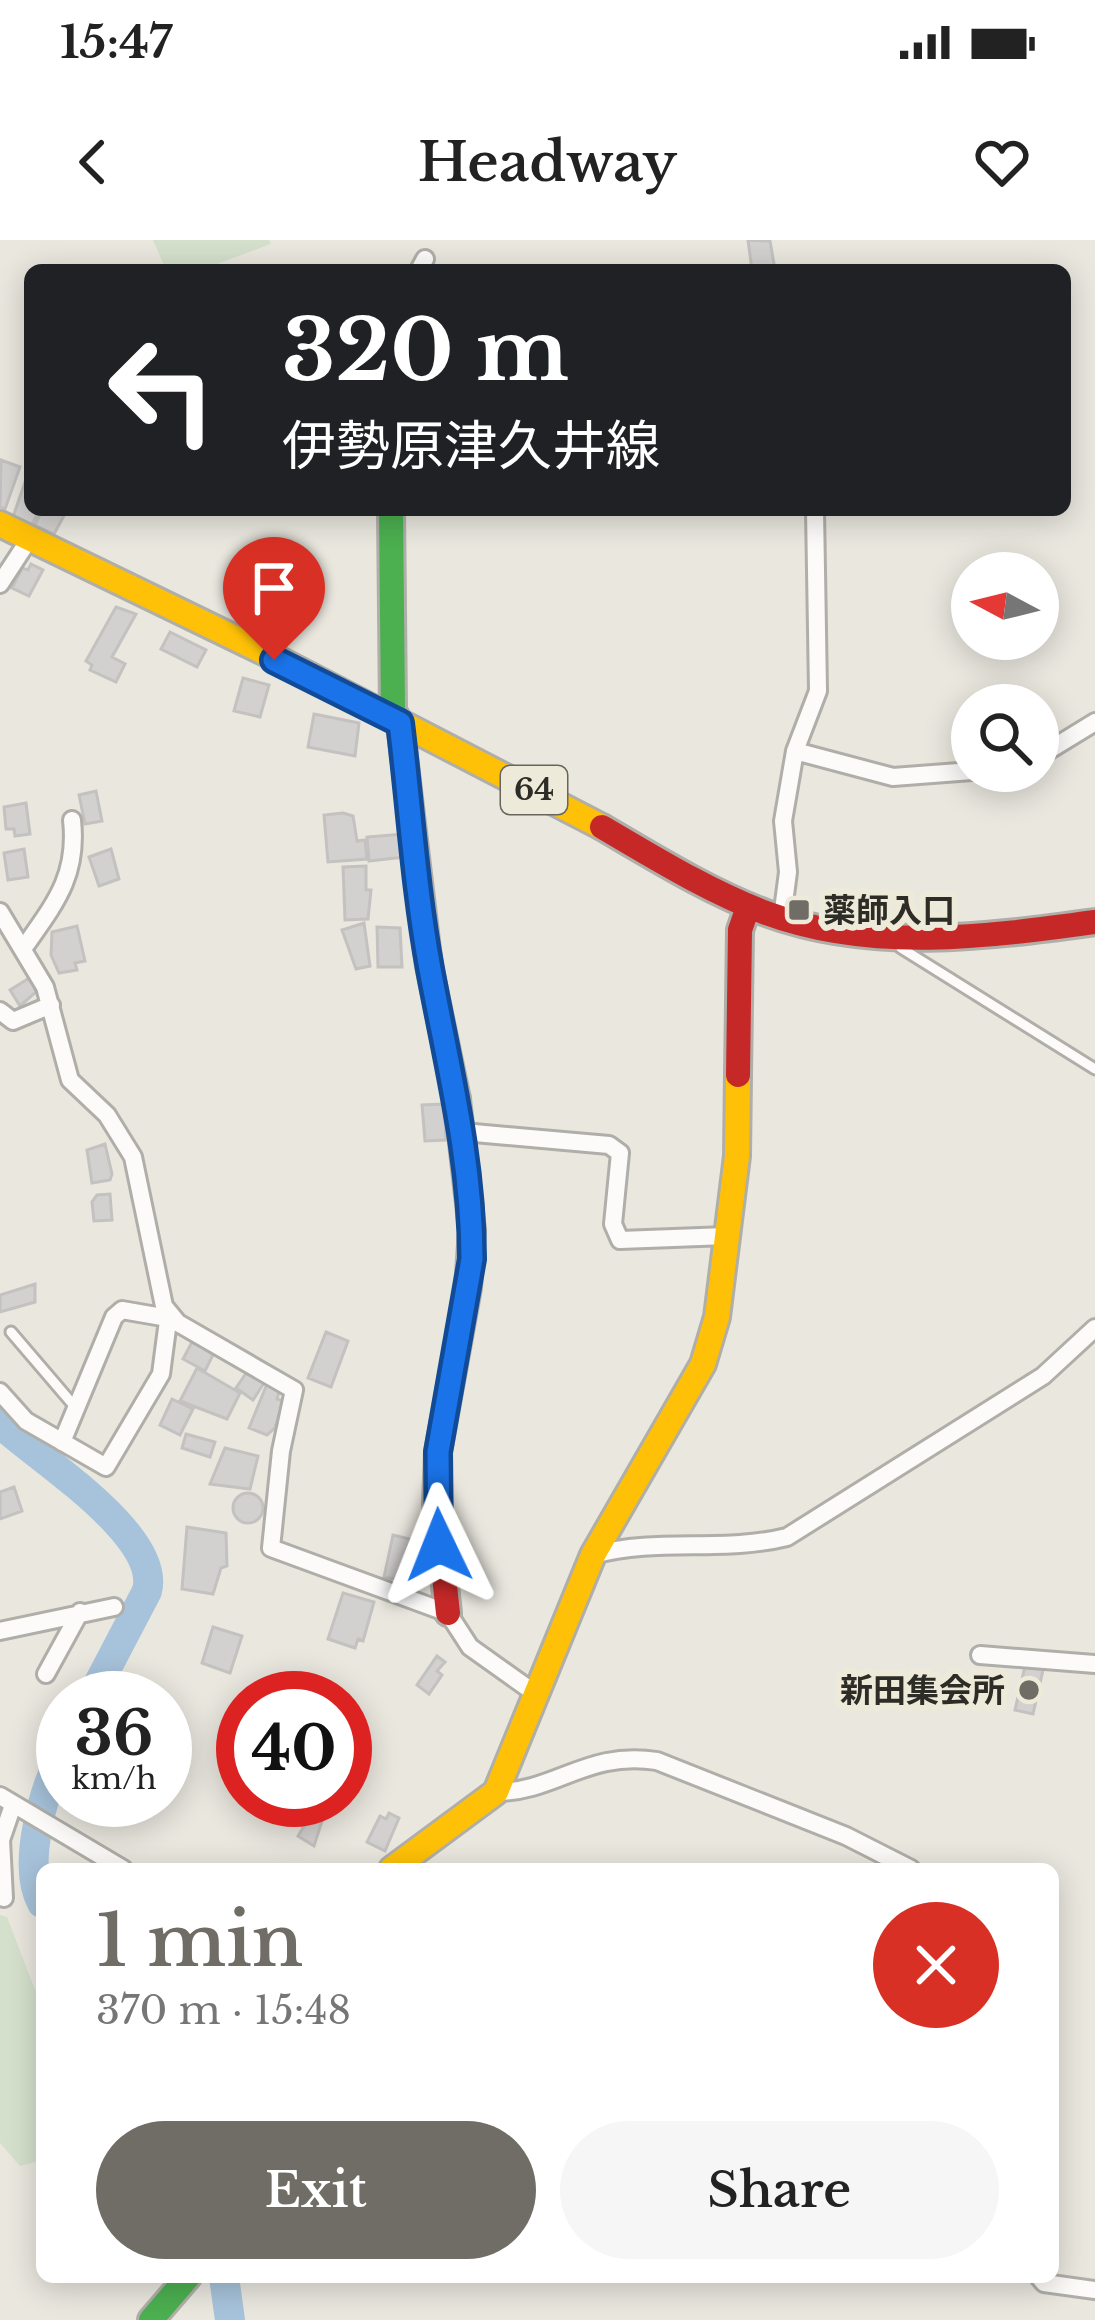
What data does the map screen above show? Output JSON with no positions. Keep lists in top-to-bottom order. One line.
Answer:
{"streets":{"street":["64"]},"places":{"transit":["薬師入口"],"other":["新田集会所"]},"north":"left","page":{"status":"15:47","header":"Headway","turn":["320 m","伊勢原津久井線"],"speed":"36 km/h","limit":"40","heading":["1 min","370 m · 15:48"],"buttons":["Exit","Share"]}}
